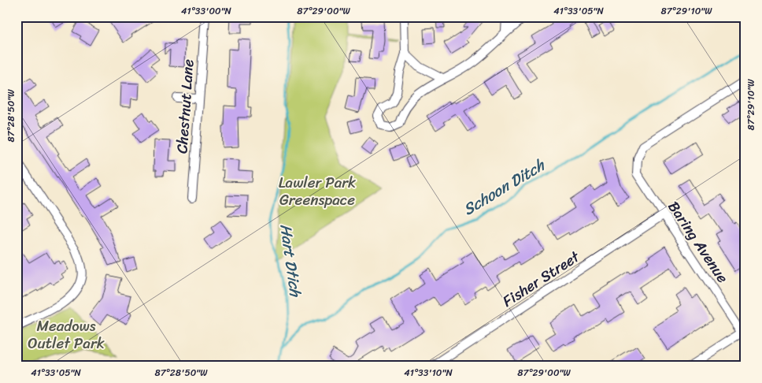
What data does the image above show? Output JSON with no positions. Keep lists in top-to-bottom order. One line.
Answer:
{"streets":{"street":["Chestnut Lane","Baring Avenue","Fisher Street"]},"crossings":[["Baring Avenue","Fisher Street"]],"water":["Schoon Ditch","Hart Dtich"],"parks":["Lawler Park Greenspace","Meadows Outlet Park"],"coordinates":["41°33'00\"N","87°29'00\"W","41°33'05\"N","87°29'10\"W","87°28'50\"W","41°33'10\"N"]}
